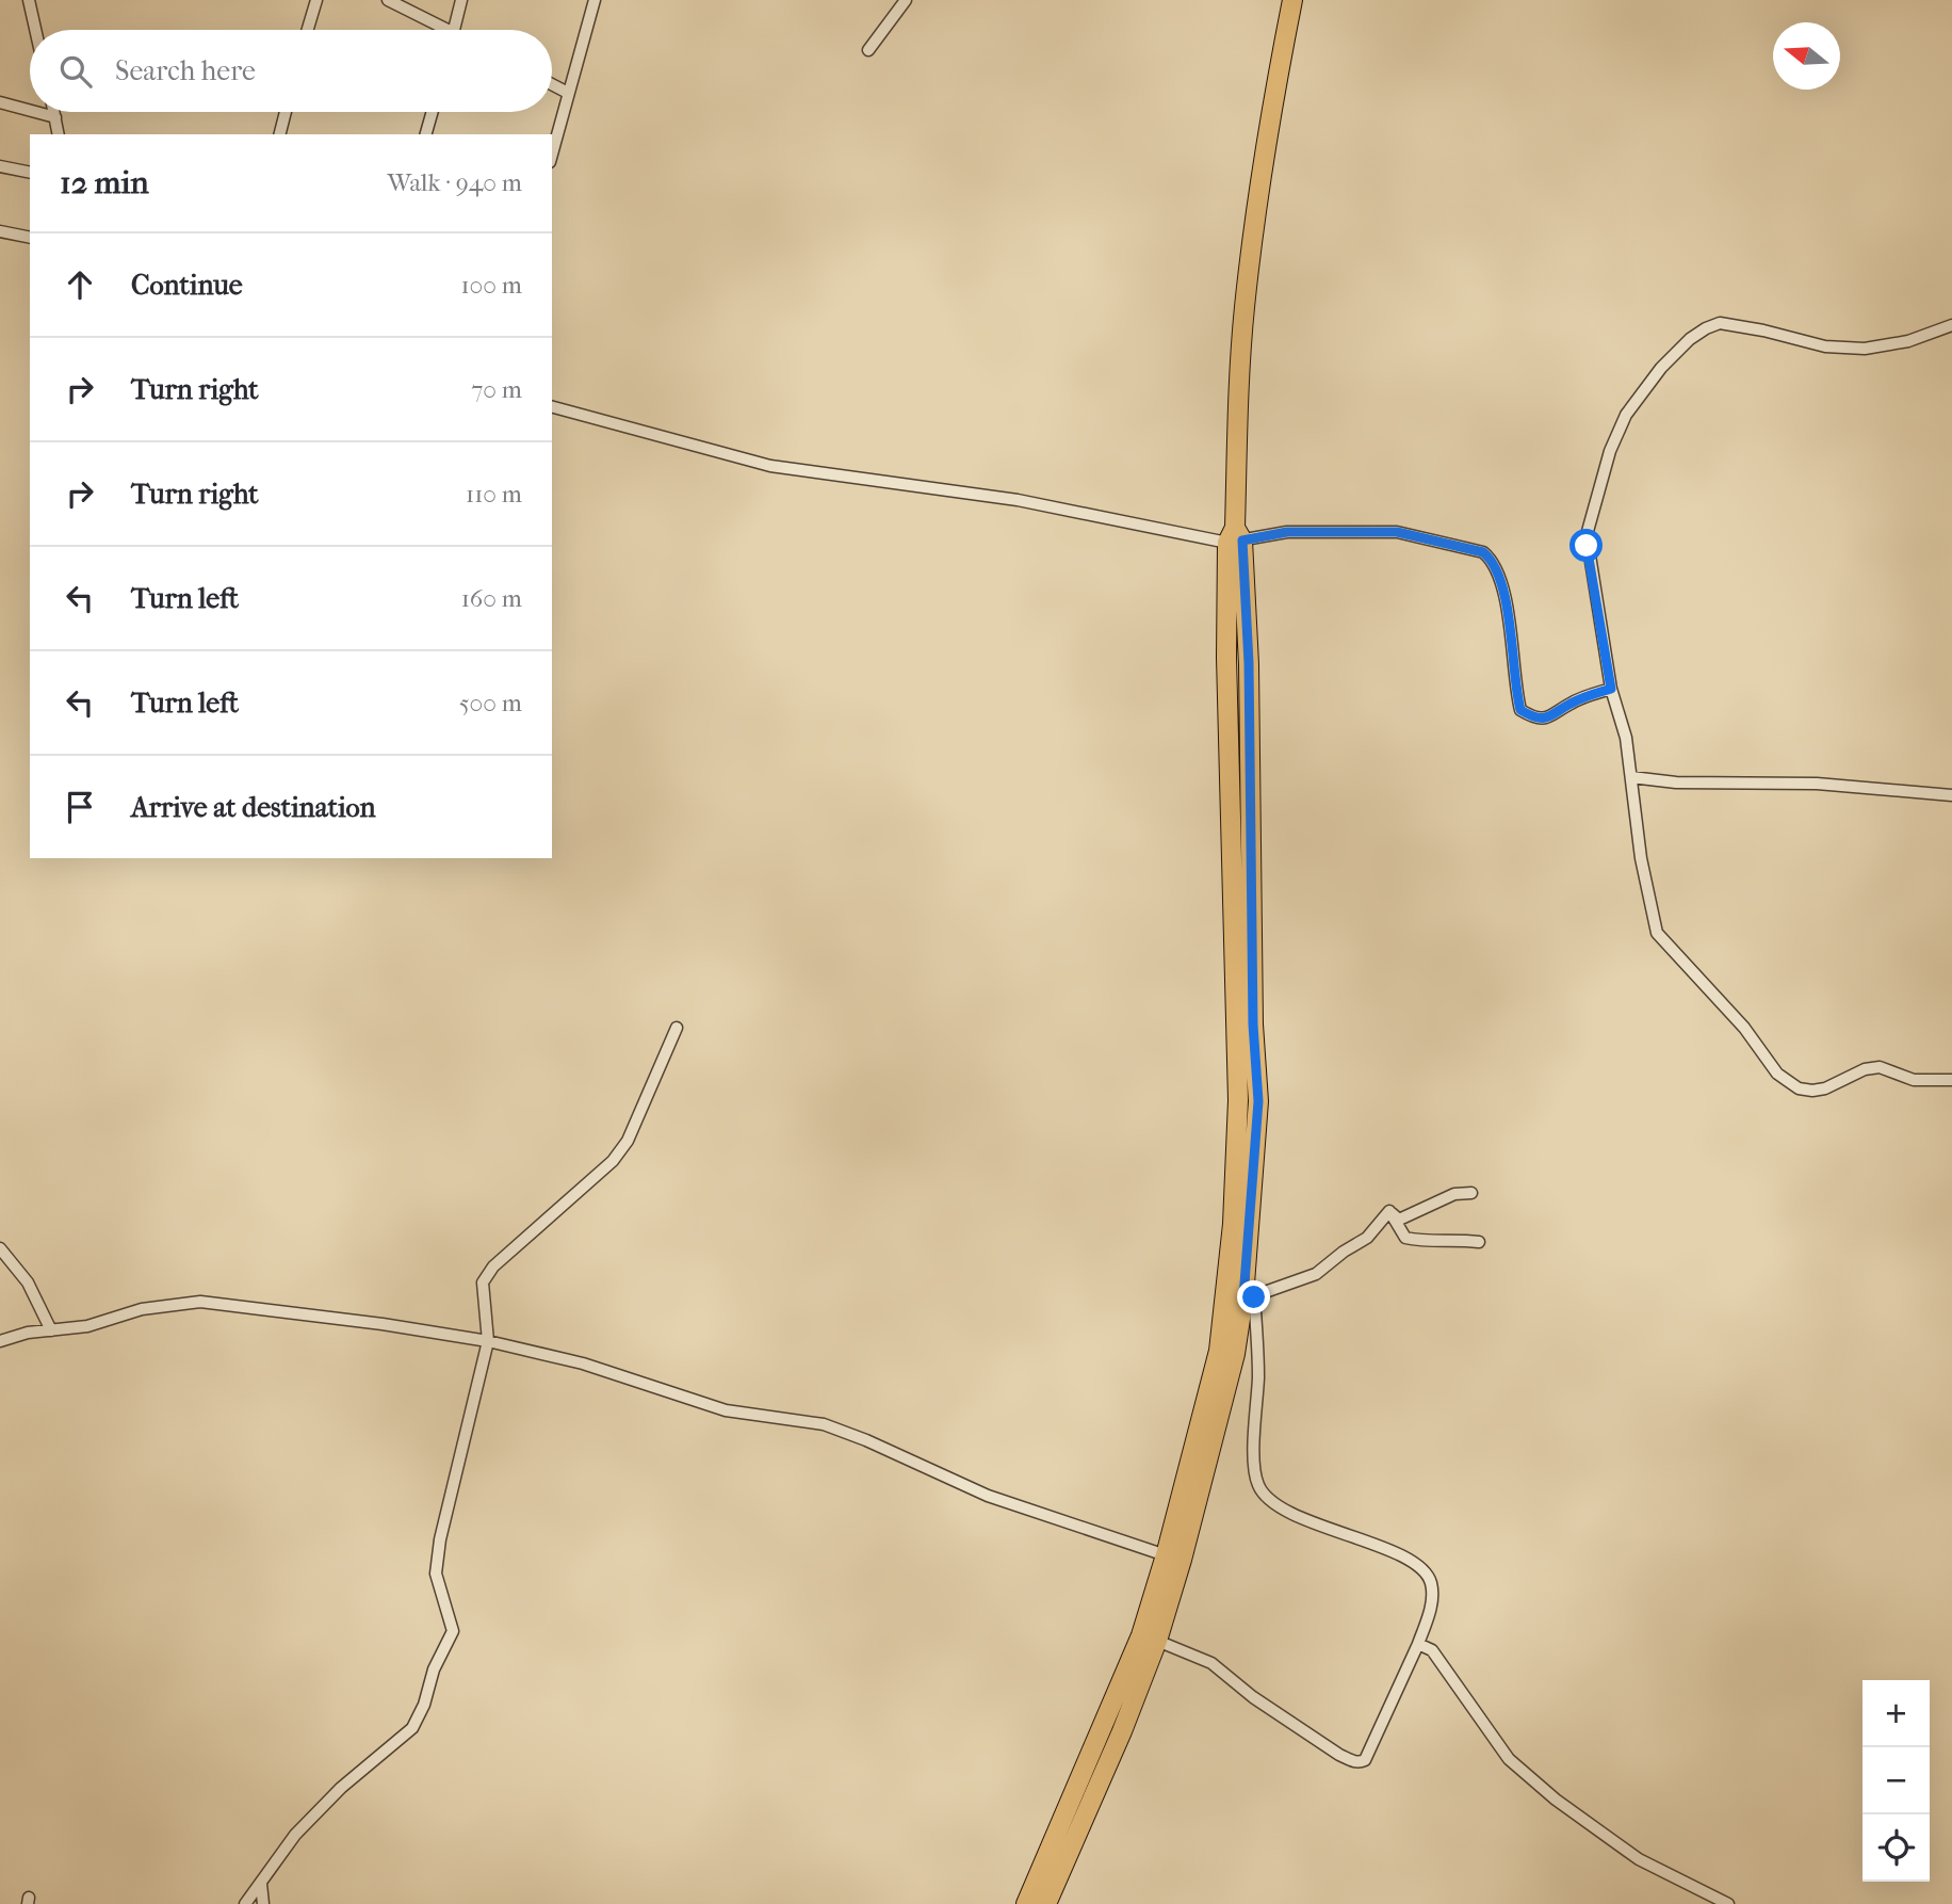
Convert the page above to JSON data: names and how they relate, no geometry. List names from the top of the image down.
{
  "north": "left",
  "page": {
    "search": "Search here",
    "heading": ["12 min", "Walk · 940 m"],
    "list": [
      ["Continue", "100 m"],
      ["Turn right", "70 m"],
      ["Turn right", "110 m"],
      ["Turn left", "160 m"],
      ["Turn left", "500 m"],
      "Arrive at destination"
    ],
    "map_buttons": ["+", "−"]
  }
}
